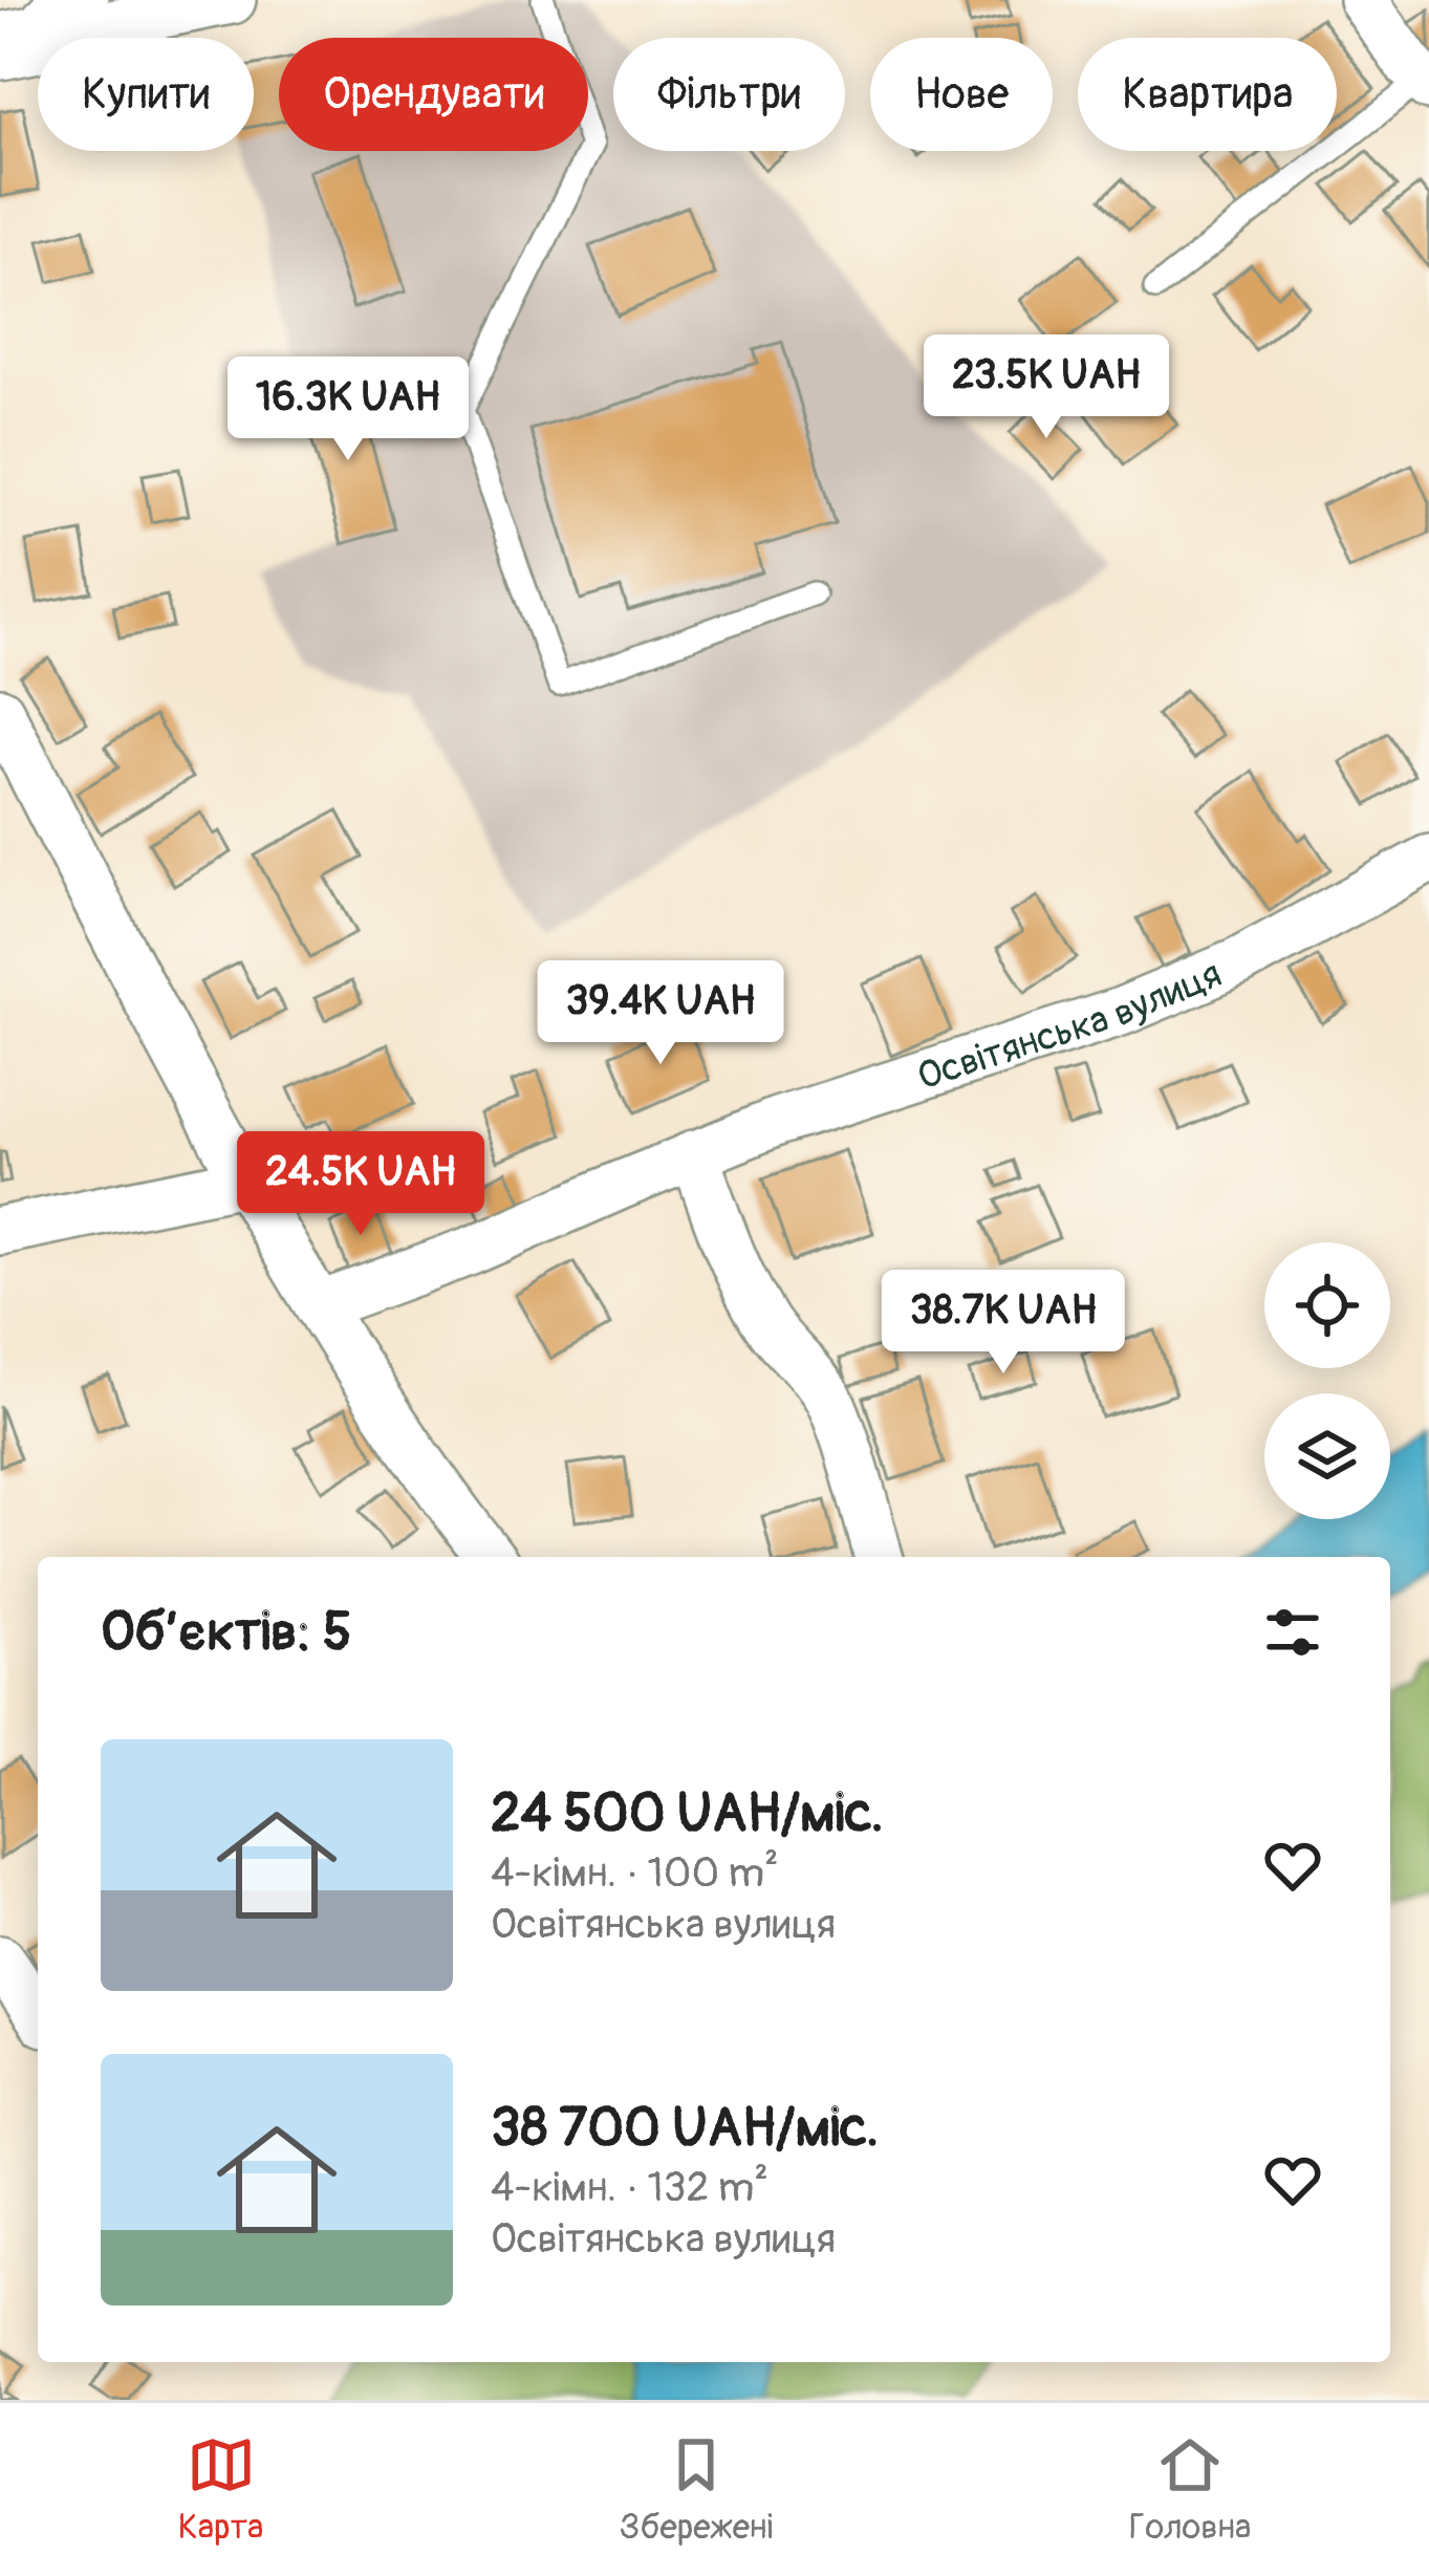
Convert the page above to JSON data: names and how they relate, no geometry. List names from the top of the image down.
{
  "streets": {
    "street": ["Освітянська вулиця"]
  },
  "page": {
    "chip": [
      "Купити",
      "Орендувати",
      "Фільтри",
      "Нове",
      "Квартира"
    ],
    "price": [
      "23.5K UAH",
      "16.3K UAH",
      "39.4K UAH",
      "24.5K UAH",
      "38.7K UAH"
    ],
    "heading": "Об’єктів: 5",
    "list": [
      {
        "name": "24 500 UAH/міс.",
        "note": "4-кімн. · 100 m² · Освітянська вулиця"
      },
      {
        "name": "38 700 UAH/міс.",
        "note": "4-кімн. · 132 m² · Освітянська вулиця"
      }
    ],
    "tabs": ["Карта", "Збережені", "Головна"]
  }
}
